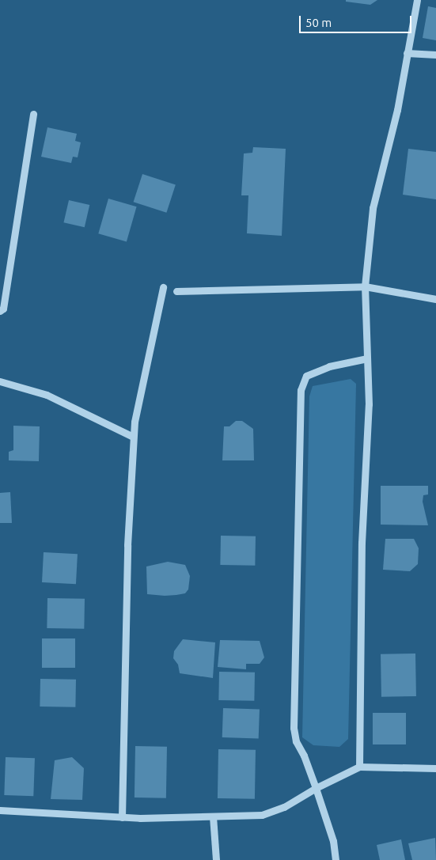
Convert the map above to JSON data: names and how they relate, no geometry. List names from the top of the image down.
{
  "scale_bar": "50 m"
}
